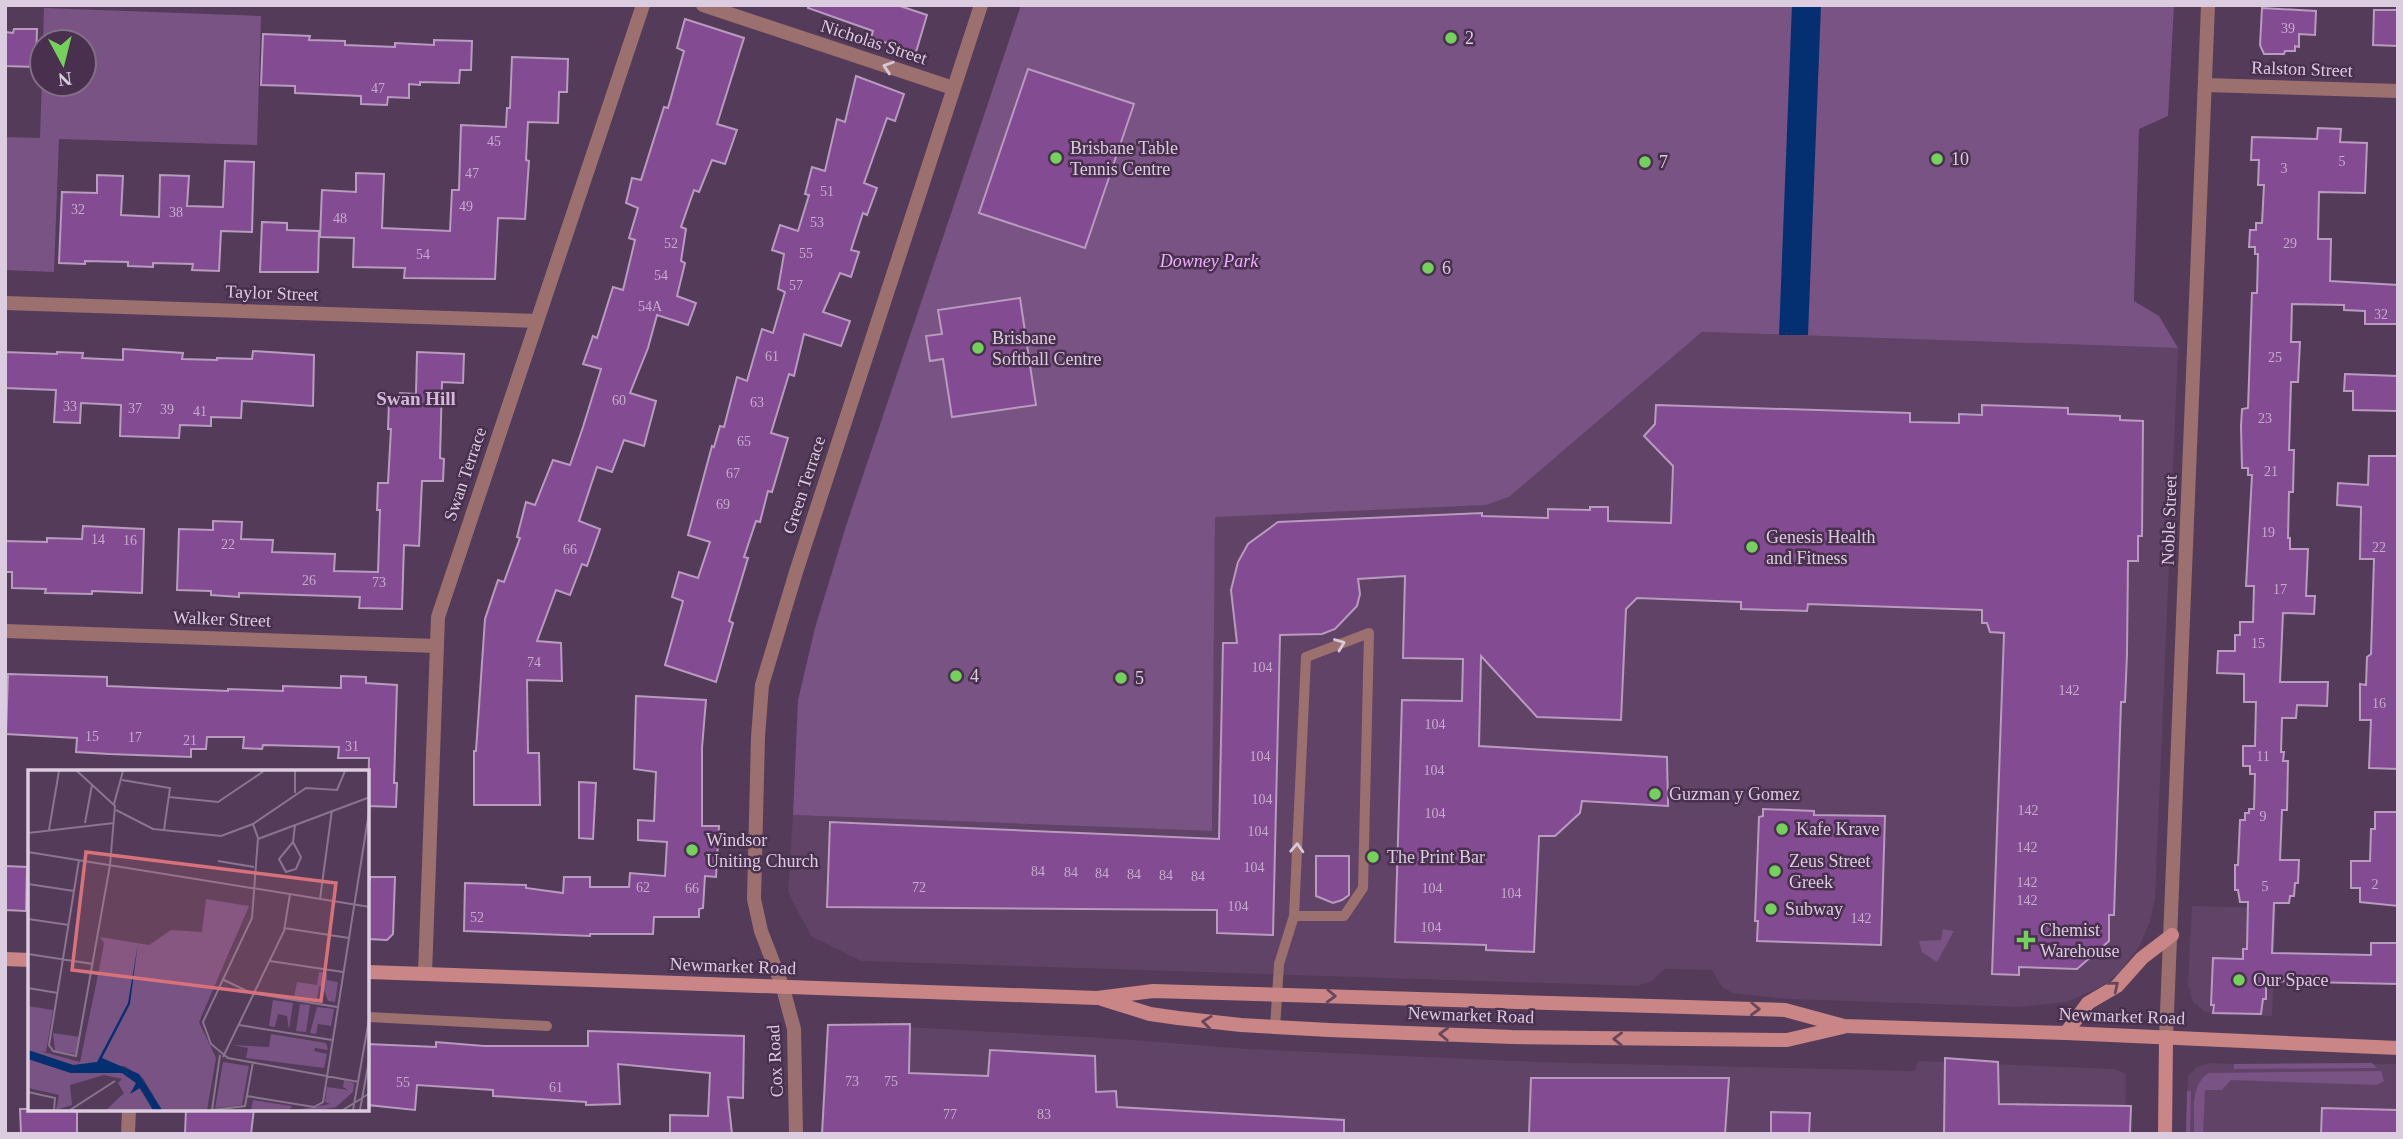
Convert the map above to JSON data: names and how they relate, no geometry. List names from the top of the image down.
{
  "streets": {
    "main road": ["Newmarket Road"],
    "street": [
      "Nicholas Street",
      "Ralston Street",
      "Taylor Street",
      "Swan Terrace",
      "Green Terrace",
      "Noble Street",
      "Walker Street",
      "Cox Road"
    ]
  },
  "crossings": [
    ["Nicholas Street", "Green Terrace"],
    ["Ralston Street", "Noble Street"],
    ["Taylor Street", "Swan Terrace"],
    ["Swan Terrace", "Walker Street"],
    ["Swan Terrace", "Newmarket Road"],
    ["Green Terrace", "Newmarket Road"],
    ["Green Terrace", "Cox Road"],
    ["Noble Street", "Newmarket Road"],
    ["Newmarket Road", "Cox Road"]
  ],
  "one_way": ["Nicholas Street"],
  "districts": ["Swan Hill"],
  "parks": ["Downey Park"],
  "places": {
    "other": [
      "2",
      "Brisbane Table Tennis Centre",
      "10",
      "7",
      "6",
      "Brisbane Softball Centre",
      "Genesis Health and Fitness",
      "4",
      "5",
      "Guzman y Gomez",
      "Kafe Krave",
      "Windsor Uniting Church",
      "The Print Bar",
      "Zeus Street Greek",
      "Subway",
      "Our Space"
    ],
    "health": ["Chemist Warehouse"]
  },
  "house_numbers": [
    "39",
    "47",
    "45",
    "5",
    "3",
    "47",
    "51",
    "49",
    "32",
    "38",
    "48",
    "53",
    "52",
    "29",
    "55",
    "54",
    "54",
    "57",
    "54A",
    "32",
    "61",
    "25",
    "60",
    "63",
    "33",
    "37",
    "39",
    "41",
    "23",
    "65",
    "21",
    "67",
    "69",
    "19",
    "14",
    "16",
    "22",
    "22",
    "66",
    "26",
    "73",
    "17",
    "15",
    "74",
    "104",
    "142",
    "16",
    "104",
    "15",
    "17",
    "21",
    "31",
    "104",
    "11",
    "104",
    "104",
    "142",
    "104",
    "9",
    "104",
    "142",
    "104",
    "84",
    "84",
    "84",
    "84",
    "84",
    "84",
    "142",
    "2",
    "5",
    "62",
    "72",
    "66",
    "104",
    "104",
    "142",
    "104",
    "52",
    "142",
    "104",
    "73",
    "75",
    "55",
    "61",
    "77",
    "83"
  ],
  "north": "bottom"
}
